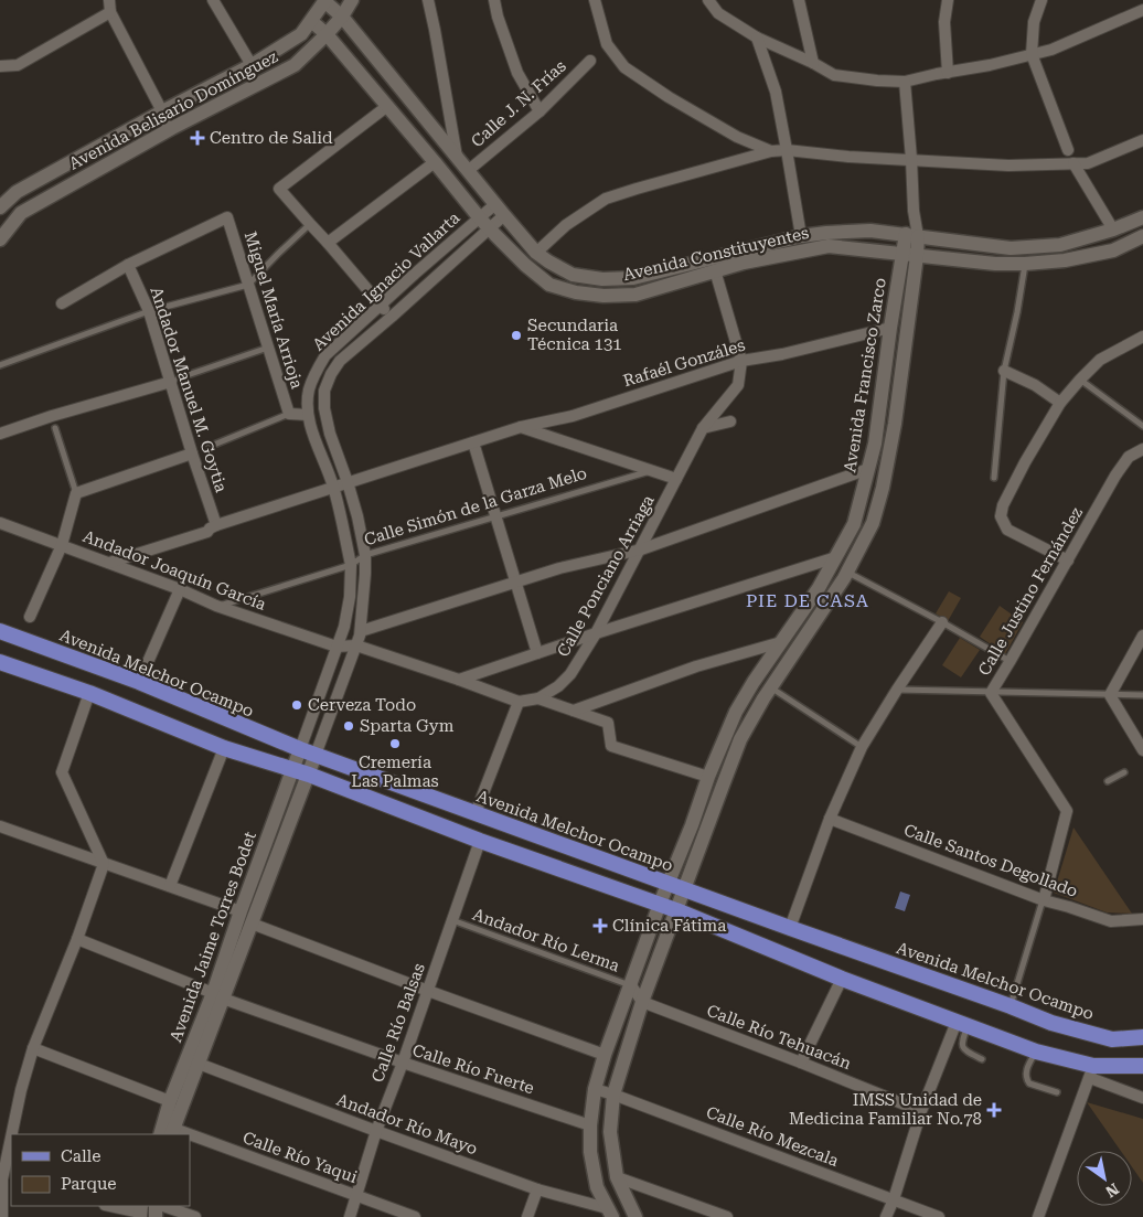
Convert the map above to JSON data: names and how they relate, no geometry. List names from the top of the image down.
{
  "streets": {
    "main road": ["Avenida Melchor Ocampo"],
    "street": [
      "Calle J. N. Frías",
      "Avenida Belisario Domínguez",
      "Avenida Constituyentes",
      "Avenida Ignacio Vallarta",
      "Miguel María Arrioja",
      "Rafaél Gonzáles",
      "Avenida Francisco Zarco",
      "Andador Manuel M. Goytia",
      "Andador Joaquín García",
      "Calle Ponciano Arriaga",
      "Calle Justino Fernández",
      "Calle Santos Degollado",
      "Avenida Jaime Torres Bodet",
      "Calle Río Balsas",
      "Calle Río Tehuacán",
      "Calle Río Fuerte",
      "Andador Río Mayo",
      "Calle Río Mezcala",
      "Calle Río Yaqui"
    ],
    "lane": ["Calle Simón de la Garza Melo", "Andador Río Lerma"]
  },
  "crossings": [
    ["Calle J. N. Frías", "Avenida Constituyentes"],
    ["Avenida Belisario Domínguez", "Avenida Constituyentes"],
    ["Avenida Constituyentes", "Avenida Ignacio Vallarta"],
    ["Avenida Constituyentes", "Avenida Francisco Zarco"],
    ["Avenida Ignacio Vallarta", "Miguel María Arrioja"],
    ["Avenida Ignacio Vallarta", "Rafaél Gonzáles"],
    ["Avenida Ignacio Vallarta", "Calle Simón de la Garza Melo"],
    ["Avenida Ignacio Vallarta", "Andador Joaquín García"],
    ["Avenida Ignacio Vallarta", "Calle Ponciano Arriaga"],
    ["Avenida Ignacio Vallarta", "Avenida Melchor Ocampo"],
    ["Avenida Ignacio Vallarta", "Avenida Jaime Torres Bodet"],
    ["Miguel María Arrioja", "Andador Manuel M. Goytia"],
    ["Rafaél Gonzáles", "Avenida Francisco Zarco"],
    ["Rafaél Gonzáles", "Andador Manuel M. Goytia"],
    ["Rafaél Gonzáles", "Andador Joaquín García"],
    ["Rafaél Gonzáles", "Calle Ponciano Arriaga"],
    ["Avenida Francisco Zarco", "Avenida Melchor Ocampo"],
    ["Avenida Francisco Zarco", "Andador Río Lerma"],
    ["Avenida Francisco Zarco", "Calle Río Tehuacán"],
    ["Avenida Francisco Zarco", "Calle Río Fuerte"],
    ["Avenida Francisco Zarco", "Andador Río Mayo"],
    ["Avenida Francisco Zarco", "Calle Río Mezcala"],
    ["Calle Simón de la Garza Melo", "Andador Joaquín García"],
    ["Andador Joaquín García", "Calle Ponciano Arriaga"],
    ["Calle Justino Fernández", "Calle Santos Degollado"],
    ["Avenida Melchor Ocampo", "Avenida Jaime Torres Bodet"],
    ["Avenida Jaime Torres Bodet", "Calle Río Fuerte"],
    ["Avenida Jaime Torres Bodet", "Andador Río Mayo"],
    ["Andador Río Lerma", "Calle Río Balsas"],
    ["Calle Río Balsas", "Calle Río Fuerte"],
    ["Calle Río Balsas", "Andador Río Mayo"],
    ["Calle Río Balsas", "Calle Río Yaqui"]
  ],
  "districts": ["PIE DE CASA"],
  "places": {
    "health": ["Centro de Salid", "Clínica Fátima", "IMSS Unidad de Medicina Familiar No.78"],
    "other": [
      "Secundaria Técnica 131",
      "Cerveza Todo",
      "Sparta Gym",
      "Cremería Las Palmas"
    ]
  },
  "legend": ["Calle", "Parque"],
  "north": "bottom right"
}
